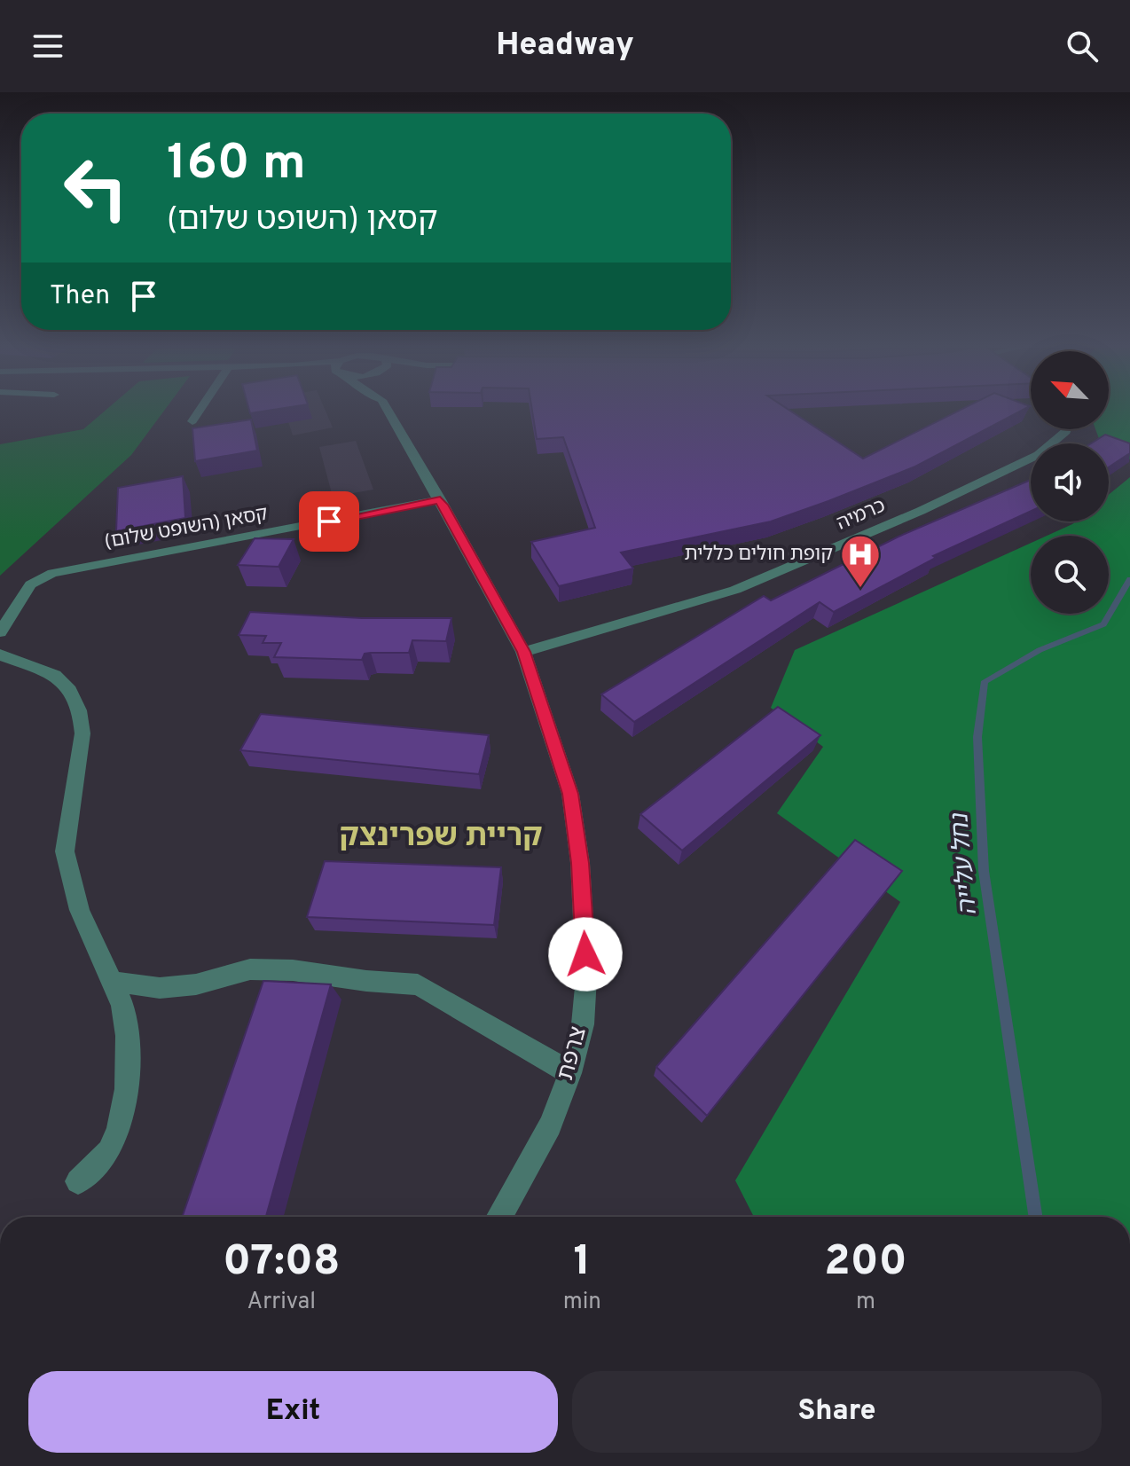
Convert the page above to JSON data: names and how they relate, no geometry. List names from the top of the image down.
{
  "streets": {
    "street": ["כרמיה", "קסאן (השופט שלום)", "צרפת"]
  },
  "crossings": [
    ["כרמיה", "צרפת"],
    ["קסאן (השופט שלום)", "צרפת"]
  ],
  "districts": ["קריית שפרינצק"],
  "water": ["נחל עלייה"],
  "places": {
    "hospital": ["קופת חולים כללית"]
  },
  "north": "top left",
  "page": {
    "header": "Headway",
    "turn": ["160 m", "קסאן (השופט שלום)"],
    "then": "Then",
    "eta": [
      "07:08",
      "Arrival",
      "1",
      "min",
      "200",
      "m"
    ],
    "buttons": ["Exit", "Share"]
  }
}
